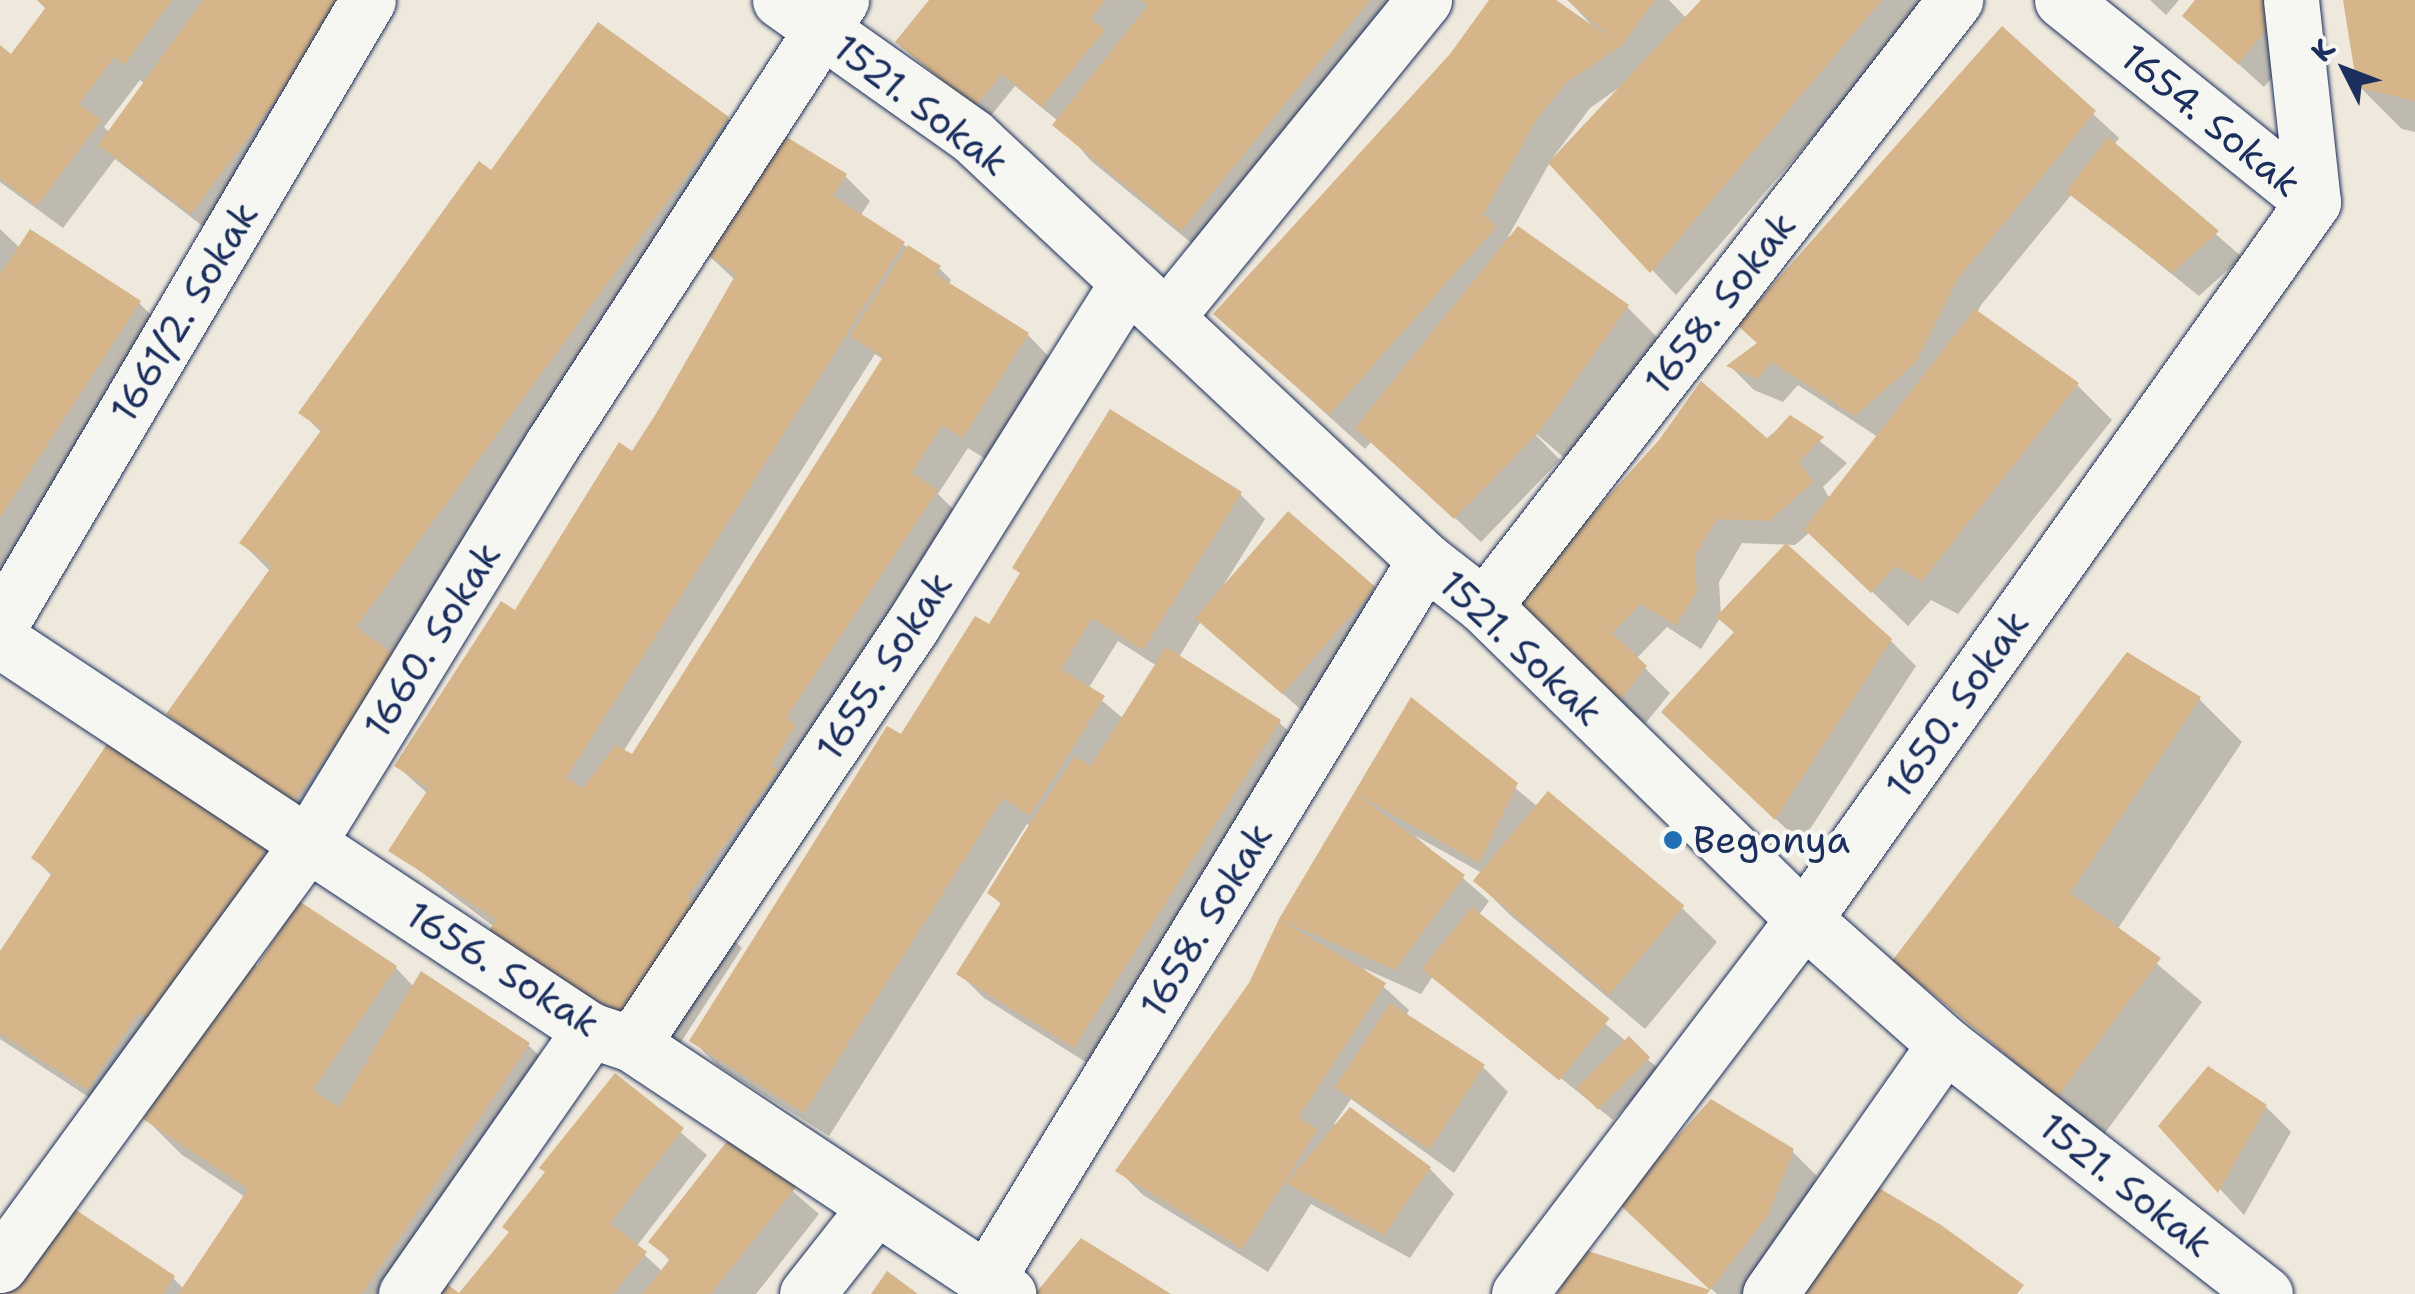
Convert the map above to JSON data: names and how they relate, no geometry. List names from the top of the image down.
{
  "streets": {
    "street": [
      "1521. Sokak",
      "1654. Sokak",
      "1658. Sokak",
      "1661/2. Sokak",
      "1660. Sokak",
      "1655. Sokak",
      "1650. Sokak",
      "1656. Sokak"
    ]
  },
  "crossings": [
    ["1521. Sokak", "1658. Sokak"],
    ["1521. Sokak", "1660. Sokak"],
    ["1521. Sokak", "1655. Sokak"],
    ["1521. Sokak", "1650. Sokak"],
    ["1654. Sokak", "1650. Sokak"],
    ["1658. Sokak", "1656. Sokak"],
    ["1660. Sokak", "1656. Sokak"],
    ["1655. Sokak", "1656. Sokak"]
  ],
  "places": ["Begonya"],
  "north": "top left"
}
